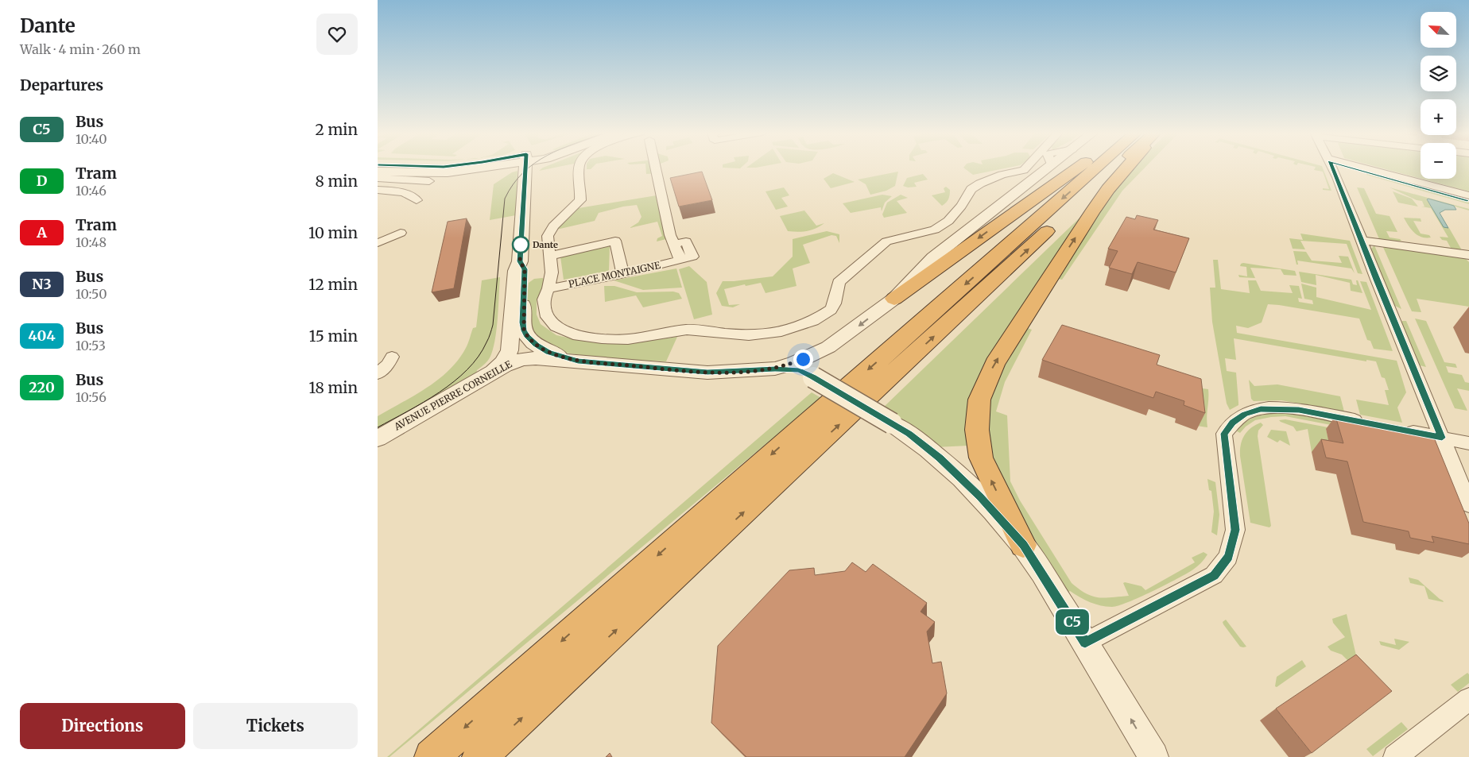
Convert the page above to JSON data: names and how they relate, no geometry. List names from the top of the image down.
{
  "streets": {
    "street": ["PLACE MONTAIGNE", "AVENUE PIERRE CORNEILLE"]
  },
  "places": ["Dante"],
  "lines": ["bus line C5"],
  "north": "top left",
  "page": {
    "heading": [
      ["Dante", "Walk · 4 min · 260 m"],
      "Departures"
    ],
    "on_map": "C5",
    "map_buttons": ["+", "−"],
    "list": [
      {
        "mark": "C5",
        "name": "Bus",
        "note": "10:40",
        "value": "2 min"
      },
      {
        "mark": "D",
        "name": "Tram",
        "note": "10:46",
        "value": "8 min"
      },
      {
        "mark": "A",
        "name": "Tram",
        "note": "10:48",
        "value": "10 min"
      },
      {
        "mark": "N3",
        "name": "Bus",
        "note": "10:50",
        "value": "12 min"
      },
      {
        "mark": "404",
        "name": "Bus",
        "note": "10:53",
        "value": "15 min"
      },
      {
        "mark": "220",
        "name": "Bus",
        "note": "10:56",
        "value": "18 min"
      }
    ],
    "buttons": ["Directions", "Tickets"]
  }
}
